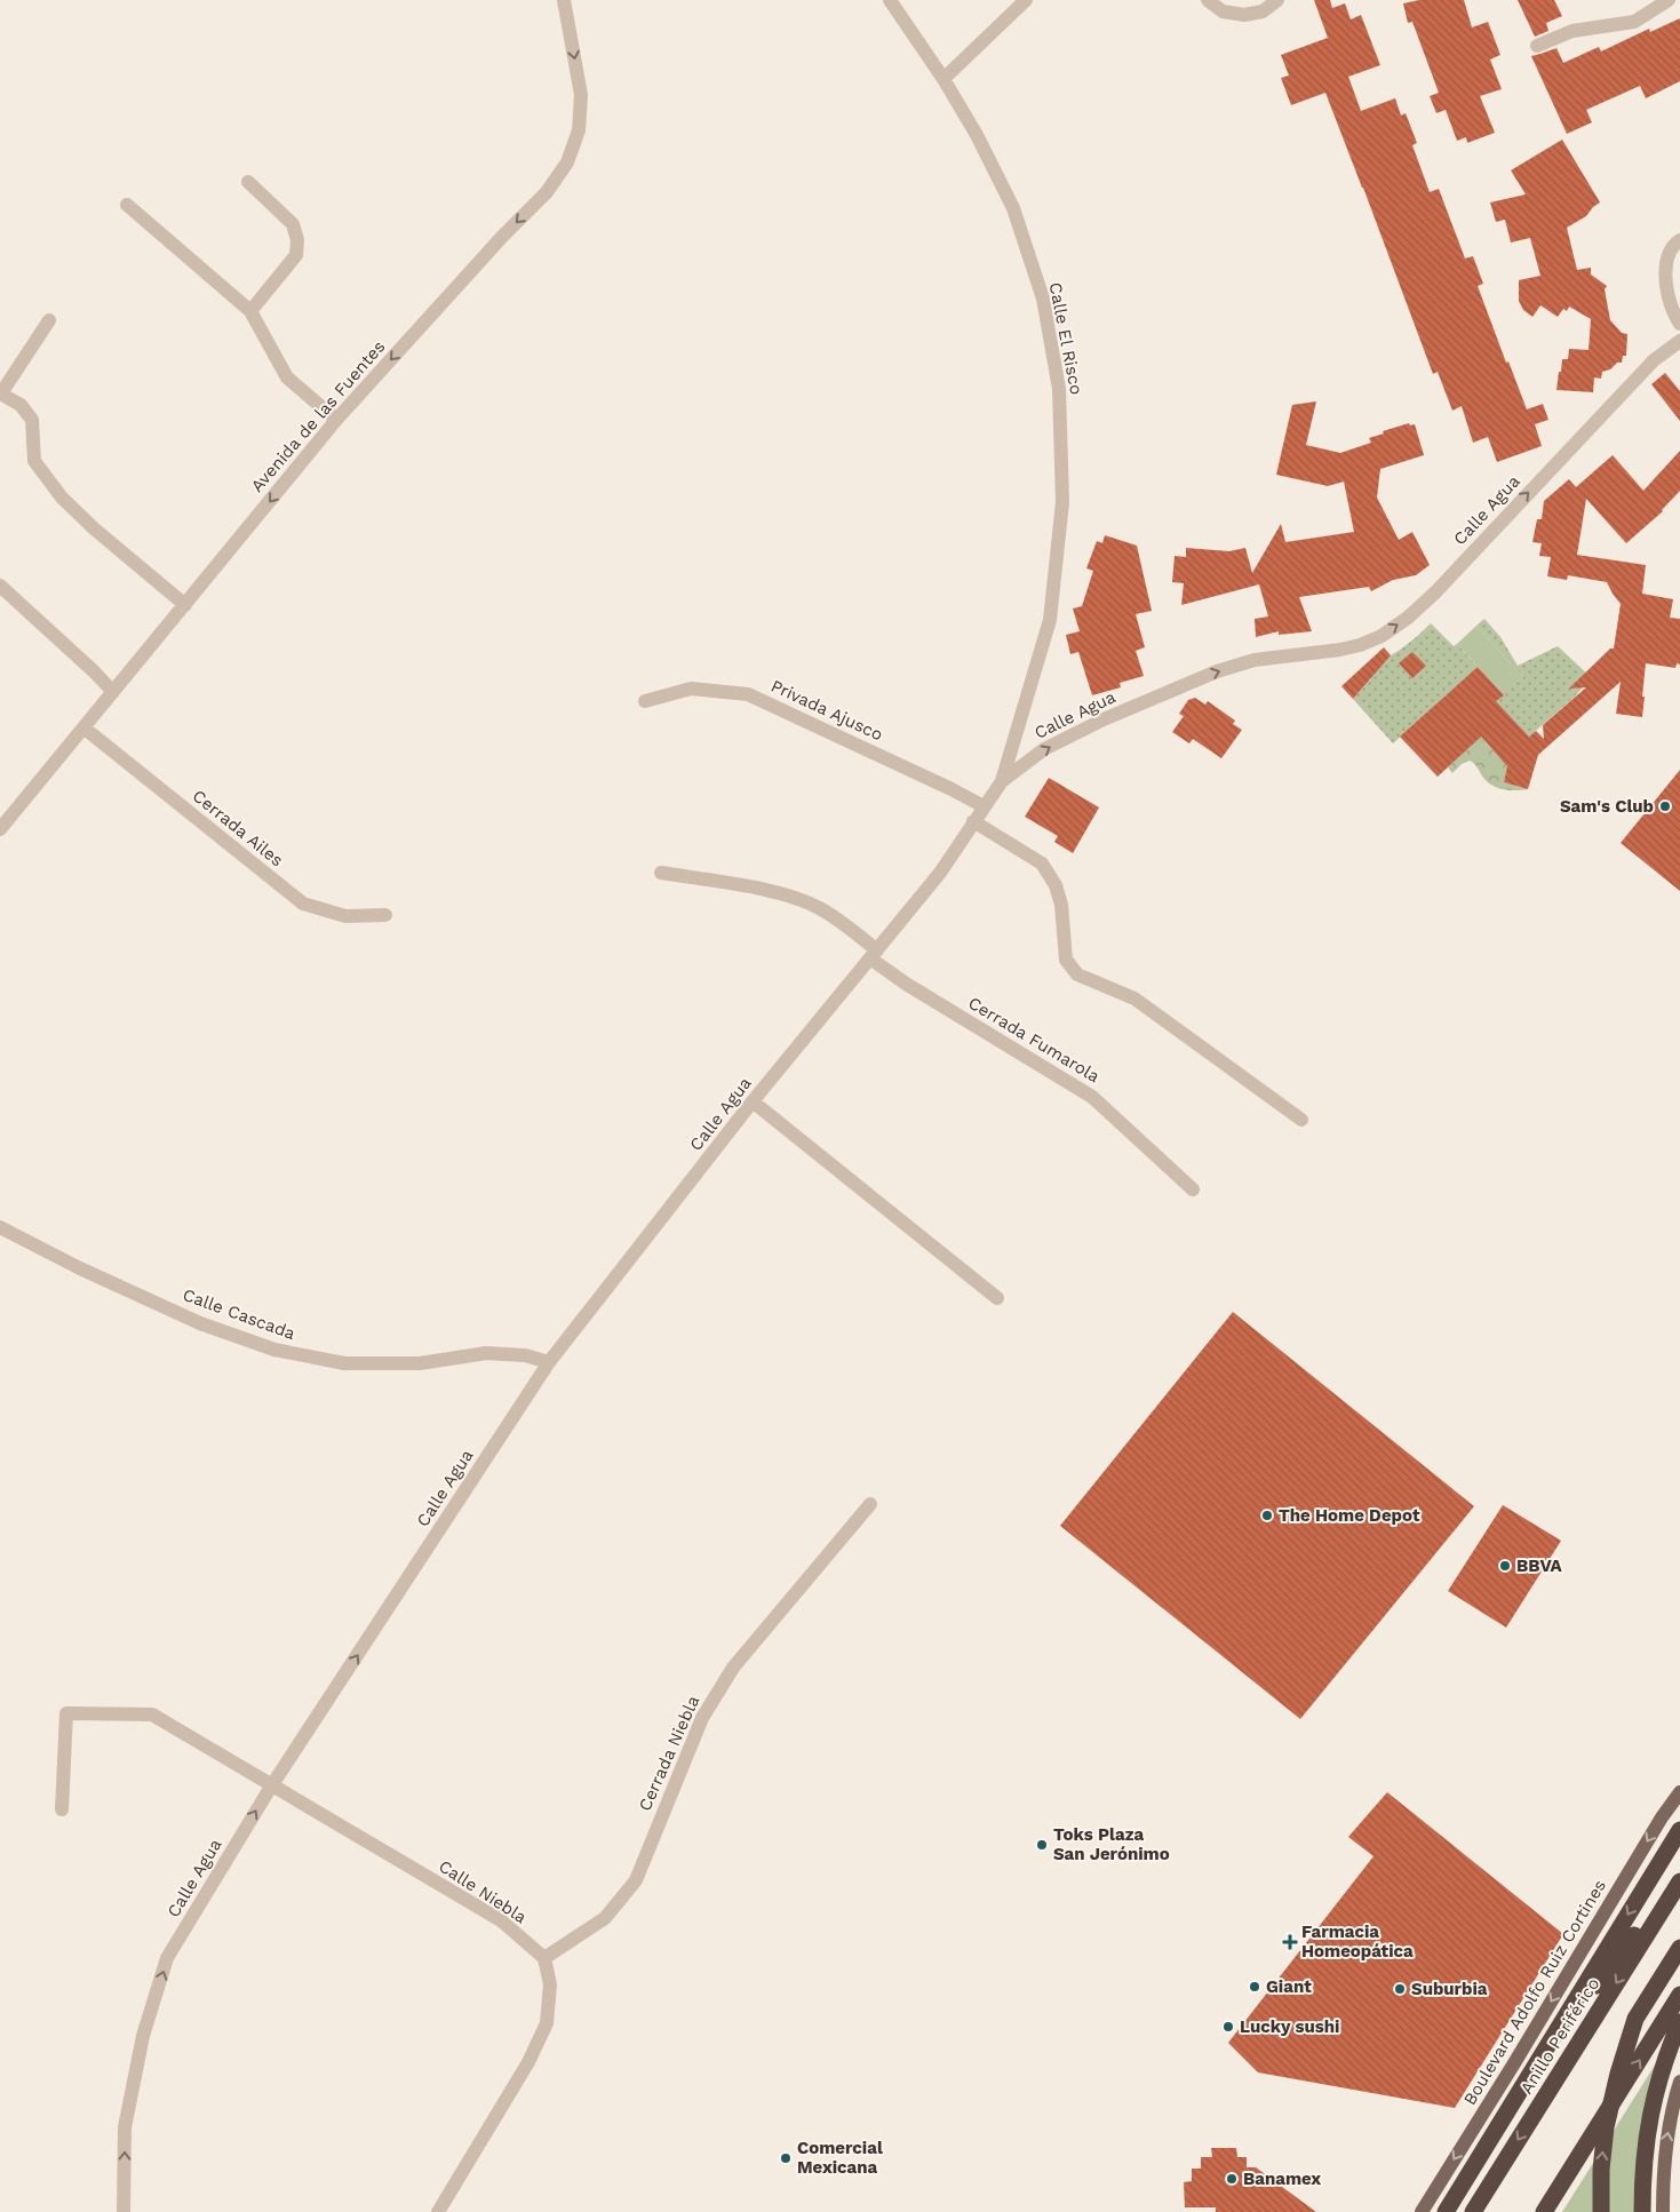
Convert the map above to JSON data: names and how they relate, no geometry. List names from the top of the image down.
{
  "streets": {
    "highway": ["Anillo Periférico"],
    "main road": ["Boulevard Adolfo Ruiz Cortines"],
    "street": [
      "Calle El Risco",
      "Avenida de las Fuentes",
      "Calle Agua",
      "Privada Ajusco",
      "Cerrada Ailes",
      "Cerrada Fumarola",
      "Calle Cascada",
      "Cerrada Niebla",
      "Calle Niebla"
    ]
  },
  "crossings": [
    ["Calle El Risco", "Calle Agua"],
    ["Avenida de las Fuentes", "Cerrada Ailes"],
    ["Calle Agua", "Privada Ajusco"],
    ["Calle Agua", "Cerrada Fumarola"],
    ["Calle Agua", "Calle Cascada"],
    ["Calle Agua", "Calle Niebla"],
    ["Cerrada Niebla", "Calle Niebla"]
  ],
  "one_way": ["Avenida de las Fuentes", "Calle Agua", "Boulevard Adolfo Ruiz Cortines"],
  "places": {
    "other": [
      "Sam's Club",
      "The Home Depot",
      "BBVA",
      "Toks Plaza San Jerónimo",
      "Giant",
      "Suburbia",
      "Lucky sushi",
      "Comercial Mexicana",
      "Banamex"
    ],
    "health": ["Farmacia Homeopática"]
  }
}
